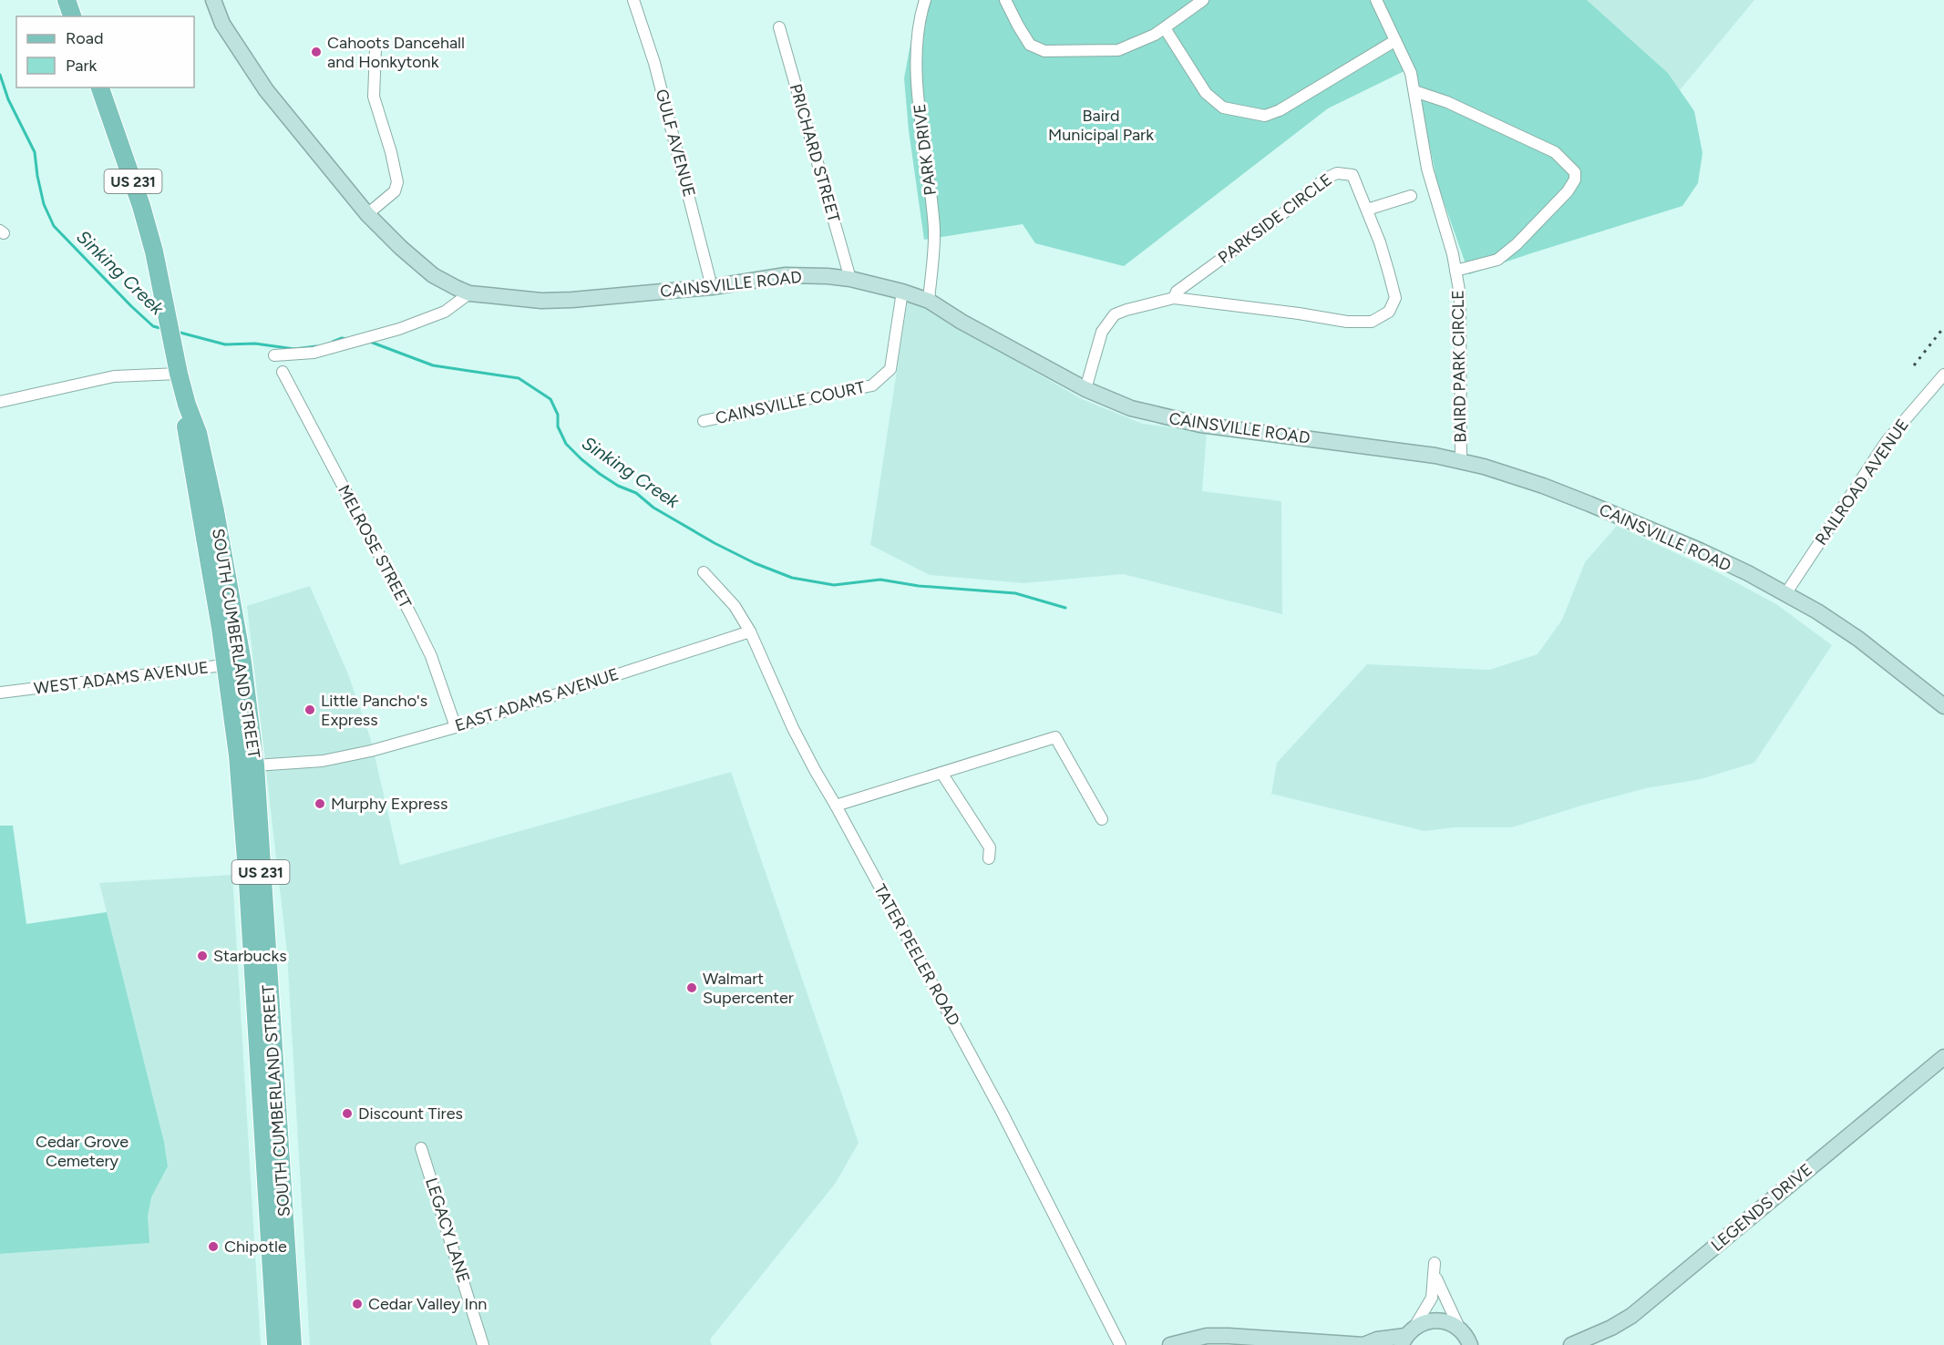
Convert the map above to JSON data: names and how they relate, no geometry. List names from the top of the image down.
{
  "streets": {
    "main road": [
      "US 231",
      "CAINSVILLE ROAD",
      "SOUTH CUMBERLAND STREET",
      "LEGENDS DRIVE"
    ],
    "street": [
      "GULF AVENUE",
      "PARK DRIVE",
      "PRICHARD STREET",
      "PARKSIDE CIRCLE",
      "BAIRD PARK CIRCLE",
      "CAINSVILLE COURT",
      "RAILROAD AVENUE",
      "MELROSE STREET",
      "WEST ADAMS AVENUE",
      "EAST ADAMS AVENUE",
      "TATER PEELER ROAD",
      "LEGACY LANE"
    ]
  },
  "crossings": [
    ["GULF AVENUE", "CAINSVILLE ROAD"],
    ["PARK DRIVE", "CAINSVILLE ROAD"],
    ["PRICHARD STREET", "CAINSVILLE ROAD"],
    ["PARKSIDE CIRCLE", "CAINSVILLE ROAD"],
    ["CAINSVILLE ROAD", "BAIRD PARK CIRCLE"],
    ["CAINSVILLE ROAD", "CAINSVILLE COURT"],
    ["CAINSVILLE ROAD", "RAILROAD AVENUE"],
    ["MELROSE STREET", "EAST ADAMS AVENUE"],
    ["SOUTH CUMBERLAND STREET", "WEST ADAMS AVENUE"],
    ["SOUTH CUMBERLAND STREET", "EAST ADAMS AVENUE"],
    ["EAST ADAMS AVENUE", "TATER PEELER ROAD"]
  ],
  "water": ["Sinking Creek"],
  "parks": ["Baird Municipal Park", "Cedar Grove Cemetery"],
  "places": [
    "Cahoots Dancehall and Honkytonk",
    "Little Pancho's Express",
    "Murphy Express",
    "Starbucks",
    "Walmart Supercenter",
    "Discount Tires",
    "Chipotle",
    "Cedar Valley Inn"
  ],
  "legend": ["Road", "Park"]
}
